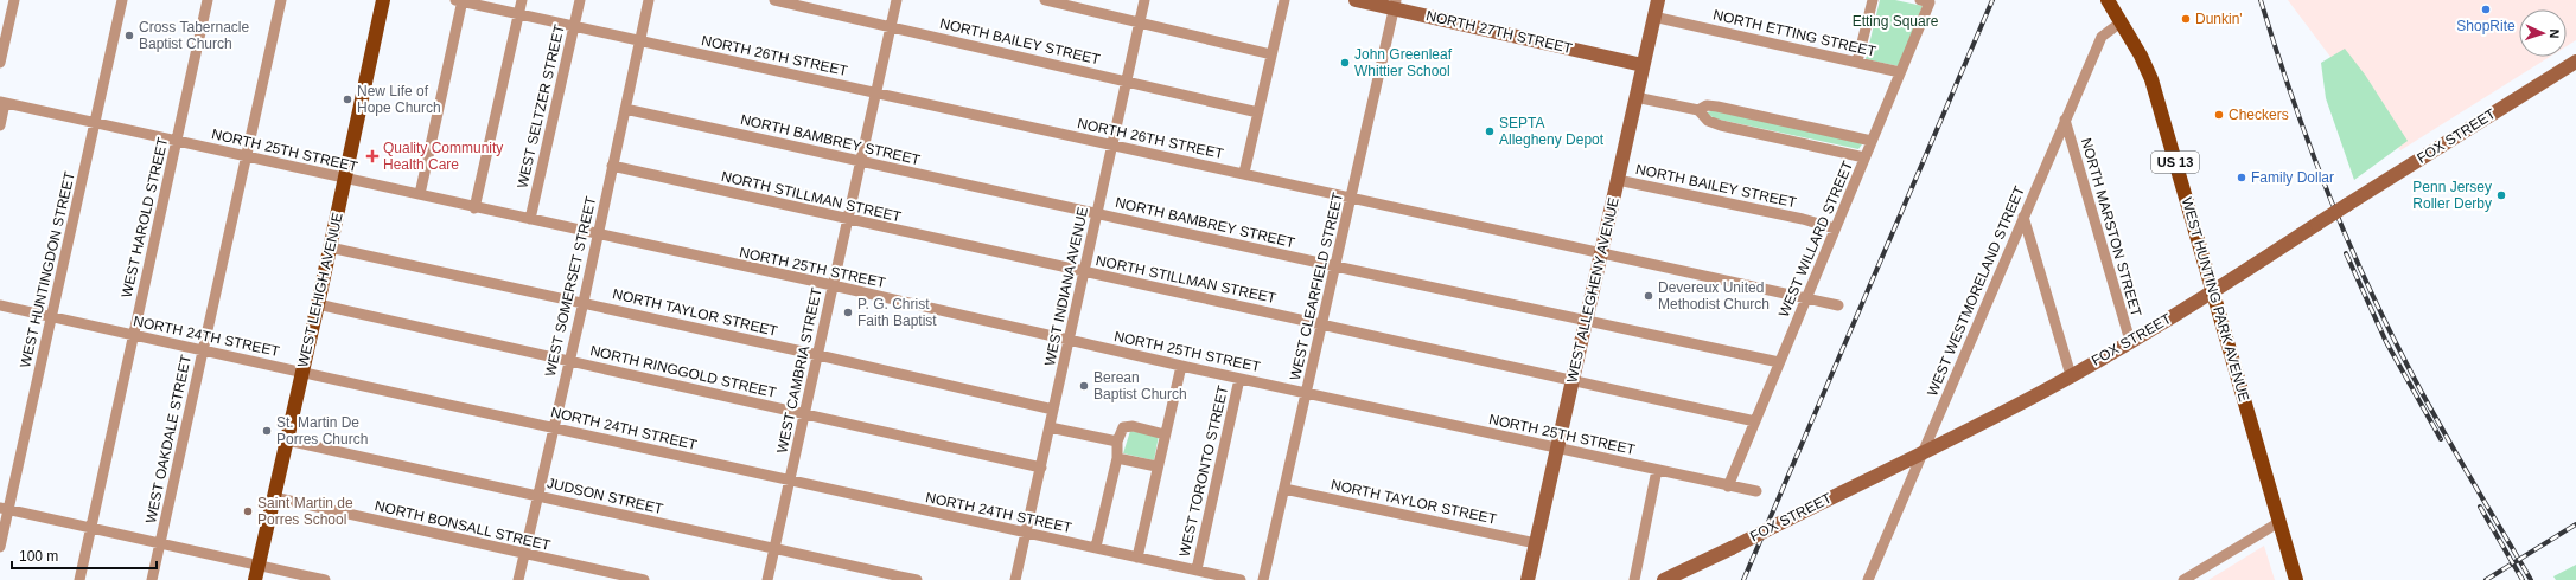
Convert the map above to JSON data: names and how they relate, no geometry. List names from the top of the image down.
{
  "streets": {
    "main road": ["US 13", "WEST LEHIGH AVENUE", "WEST HUNTING PARK AVENUE"],
    "street": [
      "NORTH 27TH STREET",
      "NORTH ETTING STREET",
      "NORTH BAILEY STREET",
      "NORTH 26TH STREET",
      "WEST SELTZER STREET",
      "FOX STREET",
      "NORTH BAMBREY STREET",
      "NORTH 25TH STREET",
      "NORTH STILLMAN STREET",
      "WEST HAROLD STREET",
      "NORTH MARSTON STREET",
      "WEST WILLARD STREET",
      "WEST HUNTINGDON STREET",
      "WEST SOMERSET STREET",
      "WEST INDIANA AVENUE",
      "WEST CLEARFIELD STREET",
      "WEST ALLEGHENY AVENUE",
      "WEST WESTMORELAND STREET",
      "NORTH TAYLOR STREET",
      "NORTH 24TH STREET",
      "WEST CAMBRIA STREET",
      "NORTH RINGGOLD STREET",
      "WEST OAKDALE STREET",
      "WEST TORONTO STREET",
      "JUDSON STREET",
      "NORTH BONSALL STREET"
    ]
  },
  "crossings": [
    ["NORTH 27TH STREET", "WEST CLEARFIELD STREET"],
    ["NORTH 27TH STREET", "WEST ALLEGHENY AVENUE"],
    ["NORTH ETTING STREET", "WEST WILLARD STREET"],
    ["NORTH ETTING STREET", "WEST ALLEGHENY AVENUE"],
    ["NORTH BAILEY STREET", "WEST WILLARD STREET"],
    ["NORTH BAILEY STREET", "WEST INDIANA AVENUE"],
    ["NORTH BAILEY STREET", "WEST ALLEGHENY AVENUE"],
    ["NORTH BAILEY STREET", "WEST CAMBRIA STREET"],
    ["NORTH 26TH STREET", "WEST SELTZER STREET"],
    ["NORTH 26TH STREET", "WEST WILLARD STREET"],
    ["NORTH 26TH STREET", "WEST SOMERSET STREET"],
    ["NORTH 26TH STREET", "WEST INDIANA AVENUE"],
    ["NORTH 26TH STREET", "WEST CLEARFIELD STREET"],
    ["NORTH 26TH STREET", "WEST ALLEGHENY AVENUE"],
    ["NORTH 26TH STREET", "WEST CAMBRIA STREET"],
    ["WEST SELTZER STREET", "NORTH 25TH STREET"],
    ["FOX STREET", "NORTH MARSTON STREET"],
    ["FOX STREET", "WEST WESTMORELAND STREET"],
    ["FOX STREET", "WEST HUNTING PARK AVENUE"],
    ["NORTH BAMBREY STREET", "WEST WILLARD STREET"],
    ["NORTH BAMBREY STREET", "WEST SOMERSET STREET"],
    ["NORTH BAMBREY STREET", "WEST INDIANA AVENUE"],
    ["NORTH BAMBREY STREET", "WEST CLEARFIELD STREET"],
    ["NORTH BAMBREY STREET", "WEST ALLEGHENY AVENUE"],
    ["NORTH BAMBREY STREET", "WEST CAMBRIA STREET"],
    ["NORTH 25TH STREET", "WEST HAROLD STREET"],
    ["NORTH 25TH STREET", "WEST WILLARD STREET"],
    ["NORTH 25TH STREET", "WEST HUNTINGDON STREET"],
    ["NORTH 25TH STREET", "WEST SOMERSET STREET"],
    ["NORTH 25TH STREET", "WEST INDIANA AVENUE"],
    ["NORTH 25TH STREET", "WEST CLEARFIELD STREET"],
    ["NORTH 25TH STREET", "WEST LEHIGH AVENUE"],
    ["NORTH 25TH STREET", "WEST ALLEGHENY AVENUE"],
    ["NORTH 25TH STREET", "WEST CAMBRIA STREET"],
    ["NORTH 25TH STREET", "WEST OAKDALE STREET"],
    ["NORTH 25TH STREET", "WEST TORONTO STREET"],
    ["NORTH STILLMAN STREET", "WEST WILLARD STREET"],
    ["NORTH STILLMAN STREET", "WEST SOMERSET STREET"],
    ["NORTH STILLMAN STREET", "WEST INDIANA AVENUE"],
    ["NORTH STILLMAN STREET", "WEST CLEARFIELD STREET"],
    ["NORTH STILLMAN STREET", "WEST ALLEGHENY AVENUE"],
    ["NORTH STILLMAN STREET", "WEST CAMBRIA STREET"],
    ["WEST HAROLD STREET", "NORTH 24TH STREET"],
    ["NORTH MARSTON STREET", "WEST WESTMORELAND STREET"],
    ["WEST HUNTINGDON STREET", "NORTH 24TH STREET"],
    ["WEST SOMERSET STREET", "NORTH TAYLOR STREET"],
    ["WEST SOMERSET STREET", "NORTH 24TH STREET"],
    ["WEST SOMERSET STREET", "NORTH RINGGOLD STREET"],
    ["WEST SOMERSET STREET", "JUDSON STREET"],
    ["WEST SOMERSET STREET", "NORTH BONSALL STREET"],
    ["WEST INDIANA AVENUE", "NORTH TAYLOR STREET"],
    ["WEST INDIANA AVENUE", "NORTH 24TH STREET"],
    ["WEST INDIANA AVENUE", "NORTH RINGGOLD STREET"],
    ["WEST CLEARFIELD STREET", "NORTH TAYLOR STREET"],
    ["WEST LEHIGH AVENUE", "NORTH TAYLOR STREET"],
    ["WEST LEHIGH AVENUE", "NORTH 24TH STREET"],
    ["WEST LEHIGH AVENUE", "NORTH RINGGOLD STREET"],
    ["WEST LEHIGH AVENUE", "JUDSON STREET"],
    ["WEST LEHIGH AVENUE", "NORTH BONSALL STREET"],
    ["WEST ALLEGHENY AVENUE", "NORTH TAYLOR STREET"],
    ["WEST WESTMORELAND STREET", "WEST HUNTING PARK AVENUE"],
    ["NORTH TAYLOR STREET", "WEST CAMBRIA STREET"],
    ["NORTH 24TH STREET", "WEST CAMBRIA STREET"],
    ["NORTH 24TH STREET", "WEST OAKDALE STREET"],
    ["NORTH 24TH STREET", "WEST TORONTO STREET"],
    ["WEST CAMBRIA STREET", "NORTH RINGGOLD STREET"],
    ["WEST CAMBRIA STREET", "JUDSON STREET"]
  ],
  "parks": ["Etting Square"],
  "places": {
    "other": [
      "ShopRite",
      "Dunkin'",
      "Cross Tabernacle Baptist Church",
      "John Greenleaf Whittier School",
      "New Life of Hope Church",
      "Checkers",
      "SEPTA Allegheny Depot",
      "Family Dollar",
      "Penn Jersey Roller Derby",
      "Devereux United Methodist Church",
      "P. G. Christ Faith Baptist",
      "Berean Baptist Church",
      "St. Martin De Porres Church",
      "Saint Martin de Porres School"
    ],
    "health": ["Quality Community Health Care"]
  },
  "scale_bar": "100 m",
  "north": "right"
}
